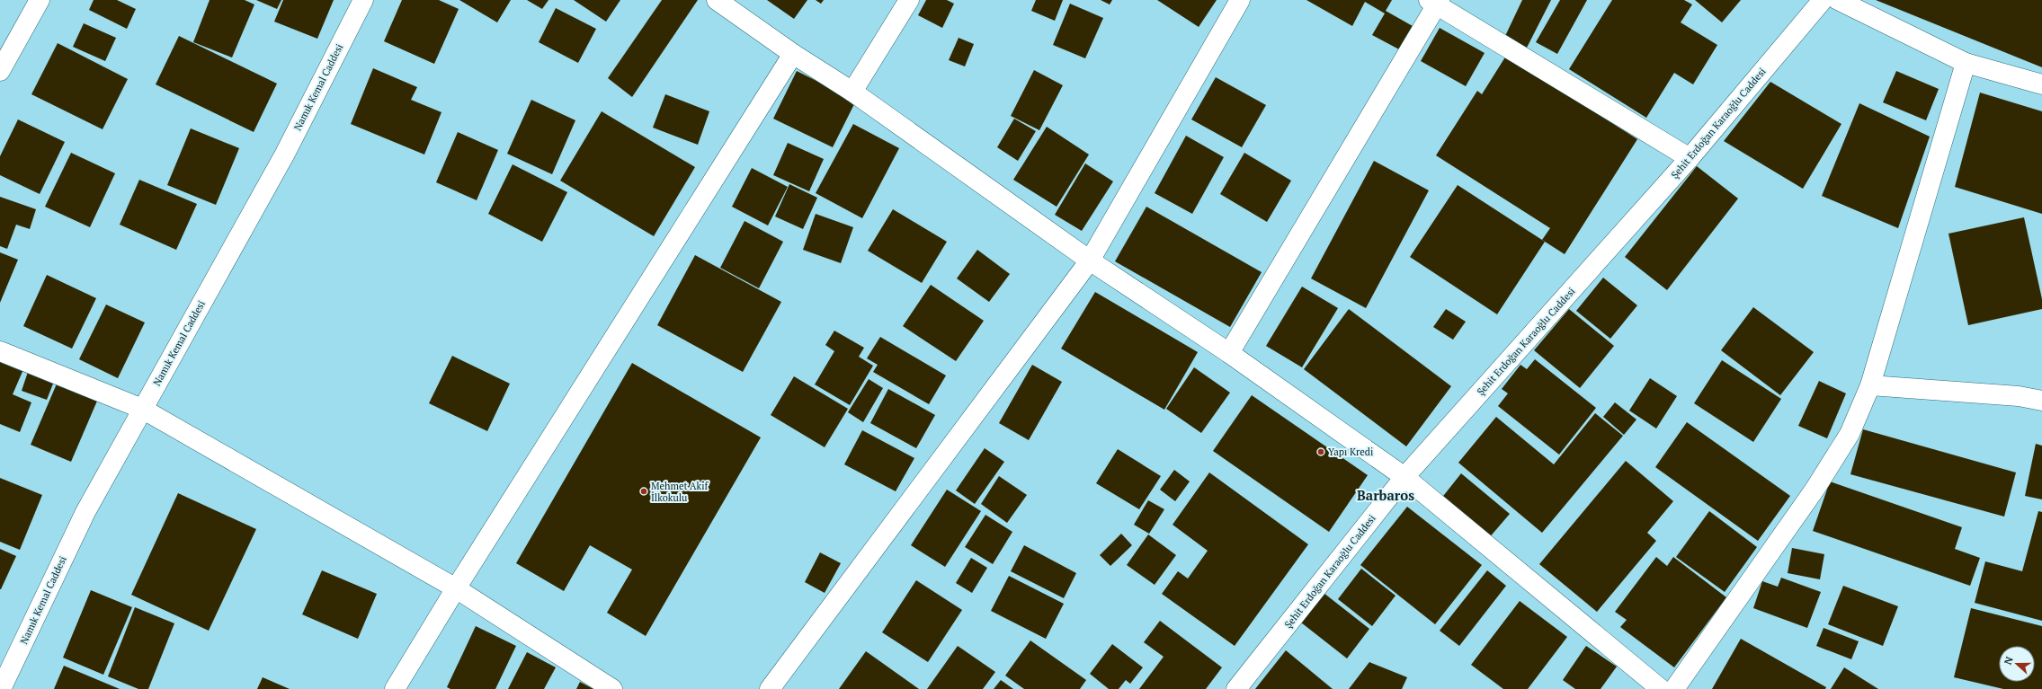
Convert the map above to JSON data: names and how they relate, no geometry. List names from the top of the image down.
{
  "streets": {
    "street": ["Namık Kemal Caddesi", "Şehit Erdoğan Karaoğlu Caddesi"]
  },
  "districts": ["Barbaros"],
  "places": ["Yapı Kredi", "Mehmet Akif İlkokulu"],
  "north": "left"
}
